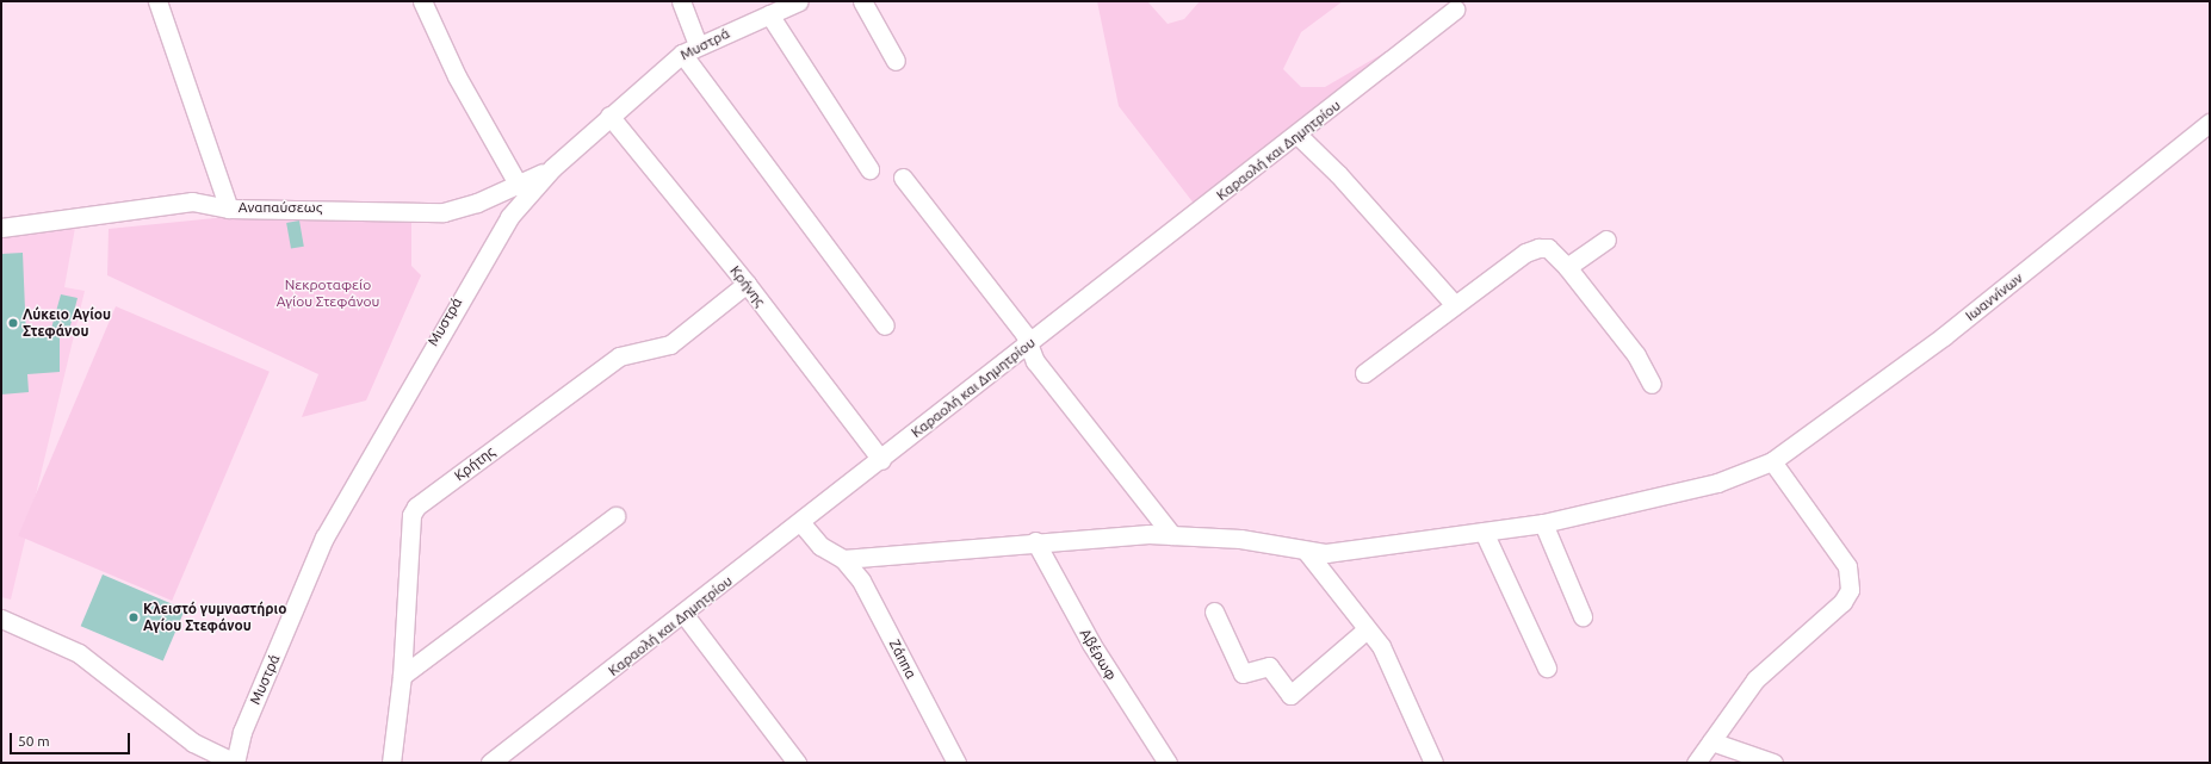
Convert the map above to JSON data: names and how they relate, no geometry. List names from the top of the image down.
{
  "streets": {
    "street": [
      "Μυστρά",
      "Καραολή και Δημητρίου",
      "Αναπαύσεως",
      "Κρήνης",
      "Ιωαννίνων",
      "Κρήτης",
      "Αβέρωφ",
      "Ζάππα"
    ]
  },
  "crossings": [
    ["Μυστρά", "Αναπαύσεως"],
    ["Μυστρά", "Κρήνης"],
    ["Καραολή και Δημητρίου", "Κρήνης"],
    ["Καραολή και Δημητρίου", "Ζάππα"],
    ["Κρήνης", "Κρήτης"],
    ["Ιωαννίνων", "Αβέρωφ"],
    ["Ιωαννίνων", "Ζάππα"]
  ],
  "parks": ["Νεκροταφείο Αγίου Στεφάνου"],
  "places": ["Λύκειο Αγίου Στεφάνου", "Κλειστό γυμναστήριο Αγίου Στεφάνου"],
  "scale_bar": "50 m"
}
